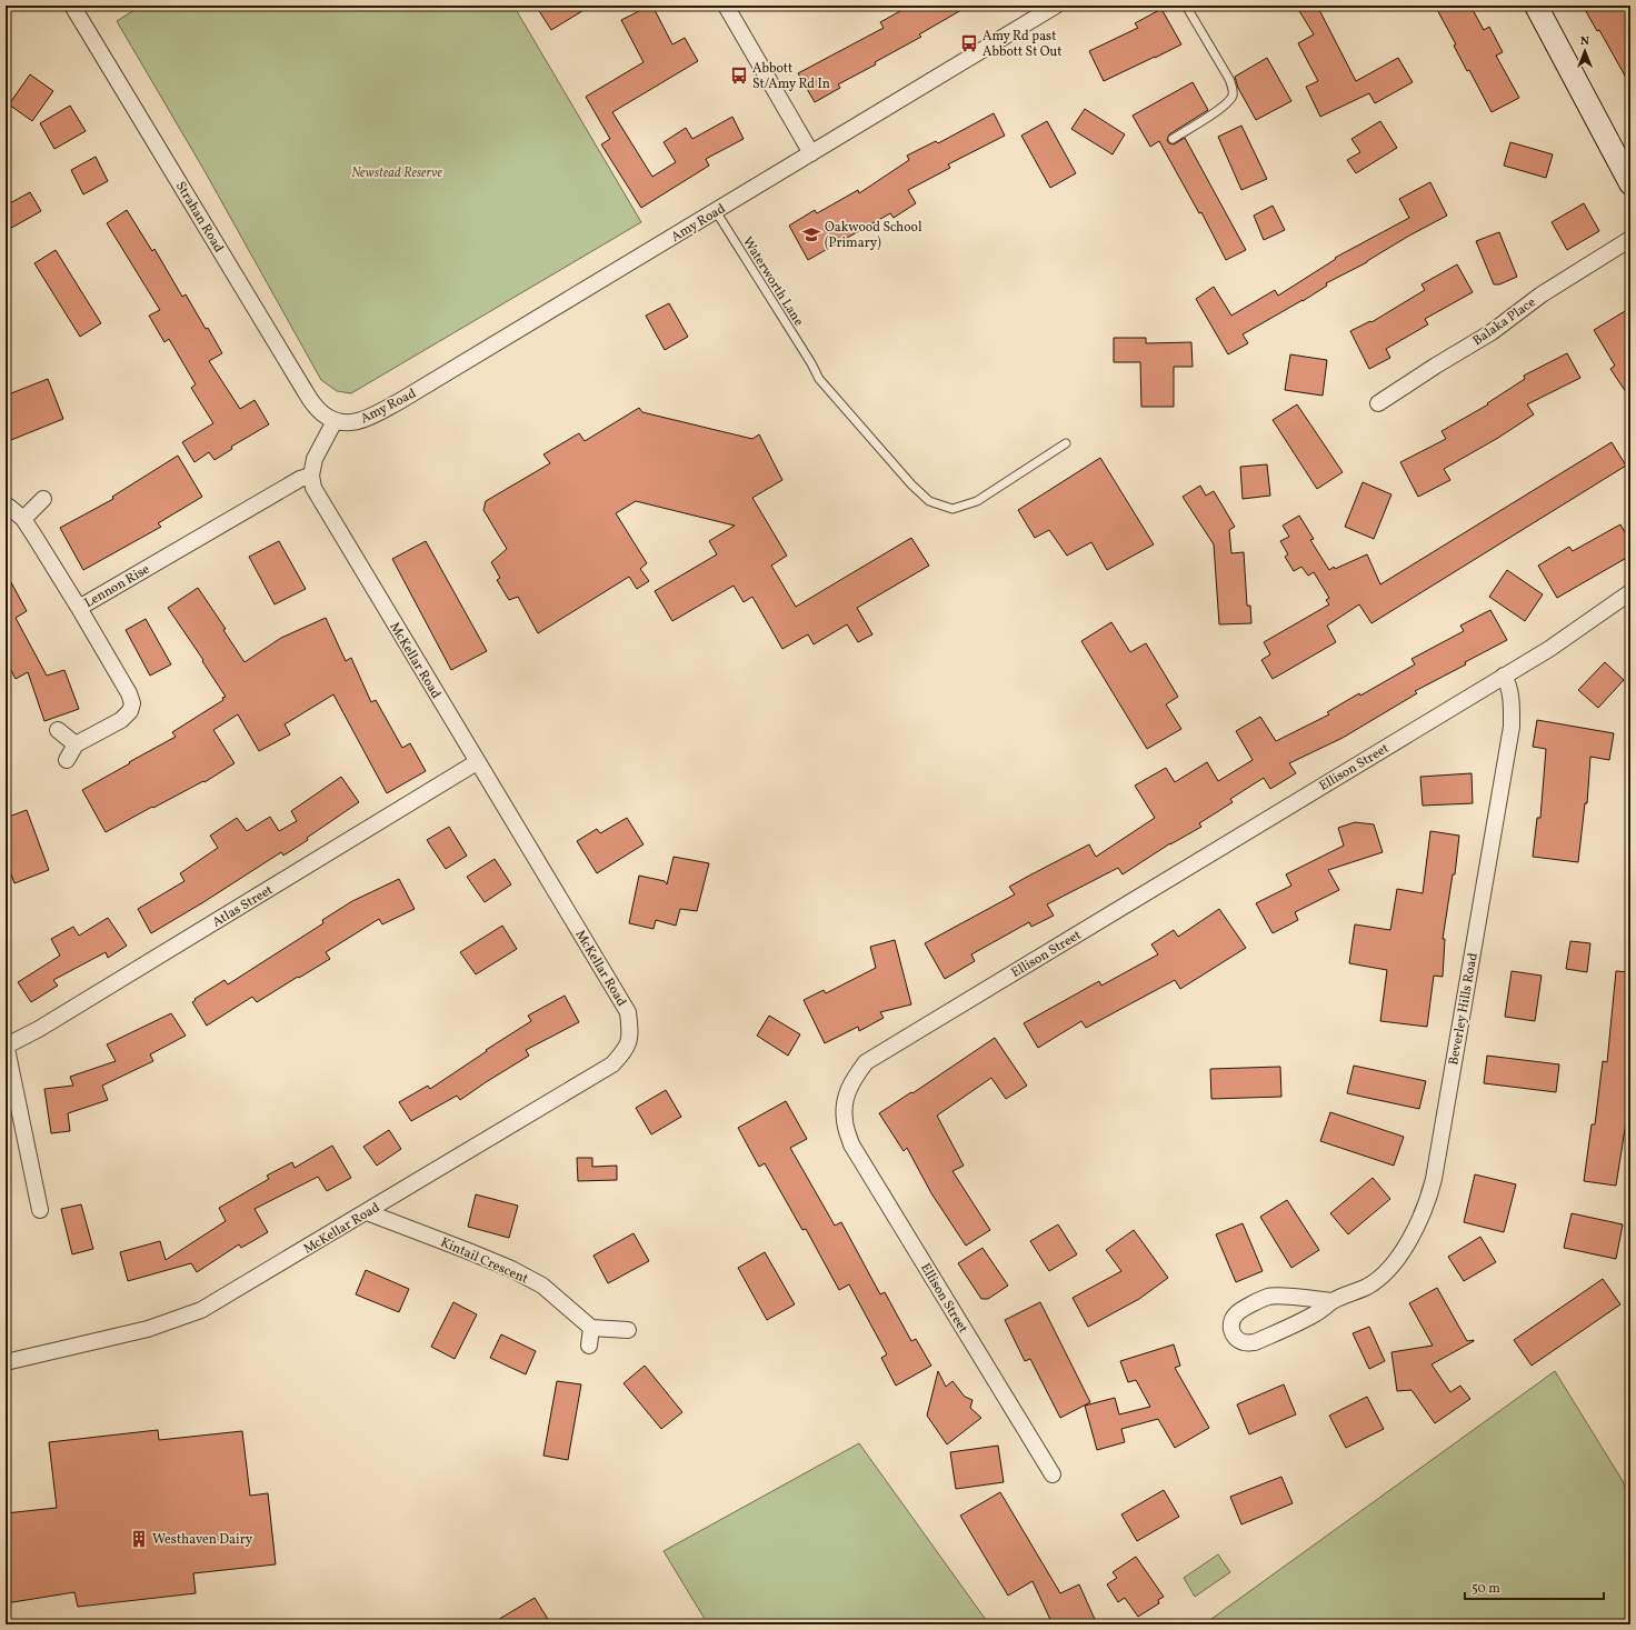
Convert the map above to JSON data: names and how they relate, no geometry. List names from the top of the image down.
{
  "streets": {
    "street": [
      "Strahan Road",
      "Amy Road",
      "Balaka Place",
      "Lennon Rise",
      "McKellar Road",
      "Ellison Street",
      "Atlas Street",
      "Beverley Hills Road",
      "Kintail Crescent"
    ],
    "lane": ["Waterworth Lane"]
  },
  "crossings": [
    ["Strahan Road", "Amy Road"],
    ["Amy Road", "Waterworth Lane"],
    ["Lennon Rise", "McKellar Road"],
    ["McKellar Road", "Atlas Street"],
    ["McKellar Road", "Kintail Crescent"],
    ["Ellison Street", "Beverley Hills Road"]
  ],
  "parks": ["Newstead Reserve"],
  "places": {
    "bus stop": ["Amy Rd past Abbott St Out", "Abbott St/Amy Rd In"],
    "school or university": ["Oakwood School (Primary)"],
    "building": ["Westhaven Dairy"]
  },
  "scale_bar": "50 m",
  "north": "top"
}
